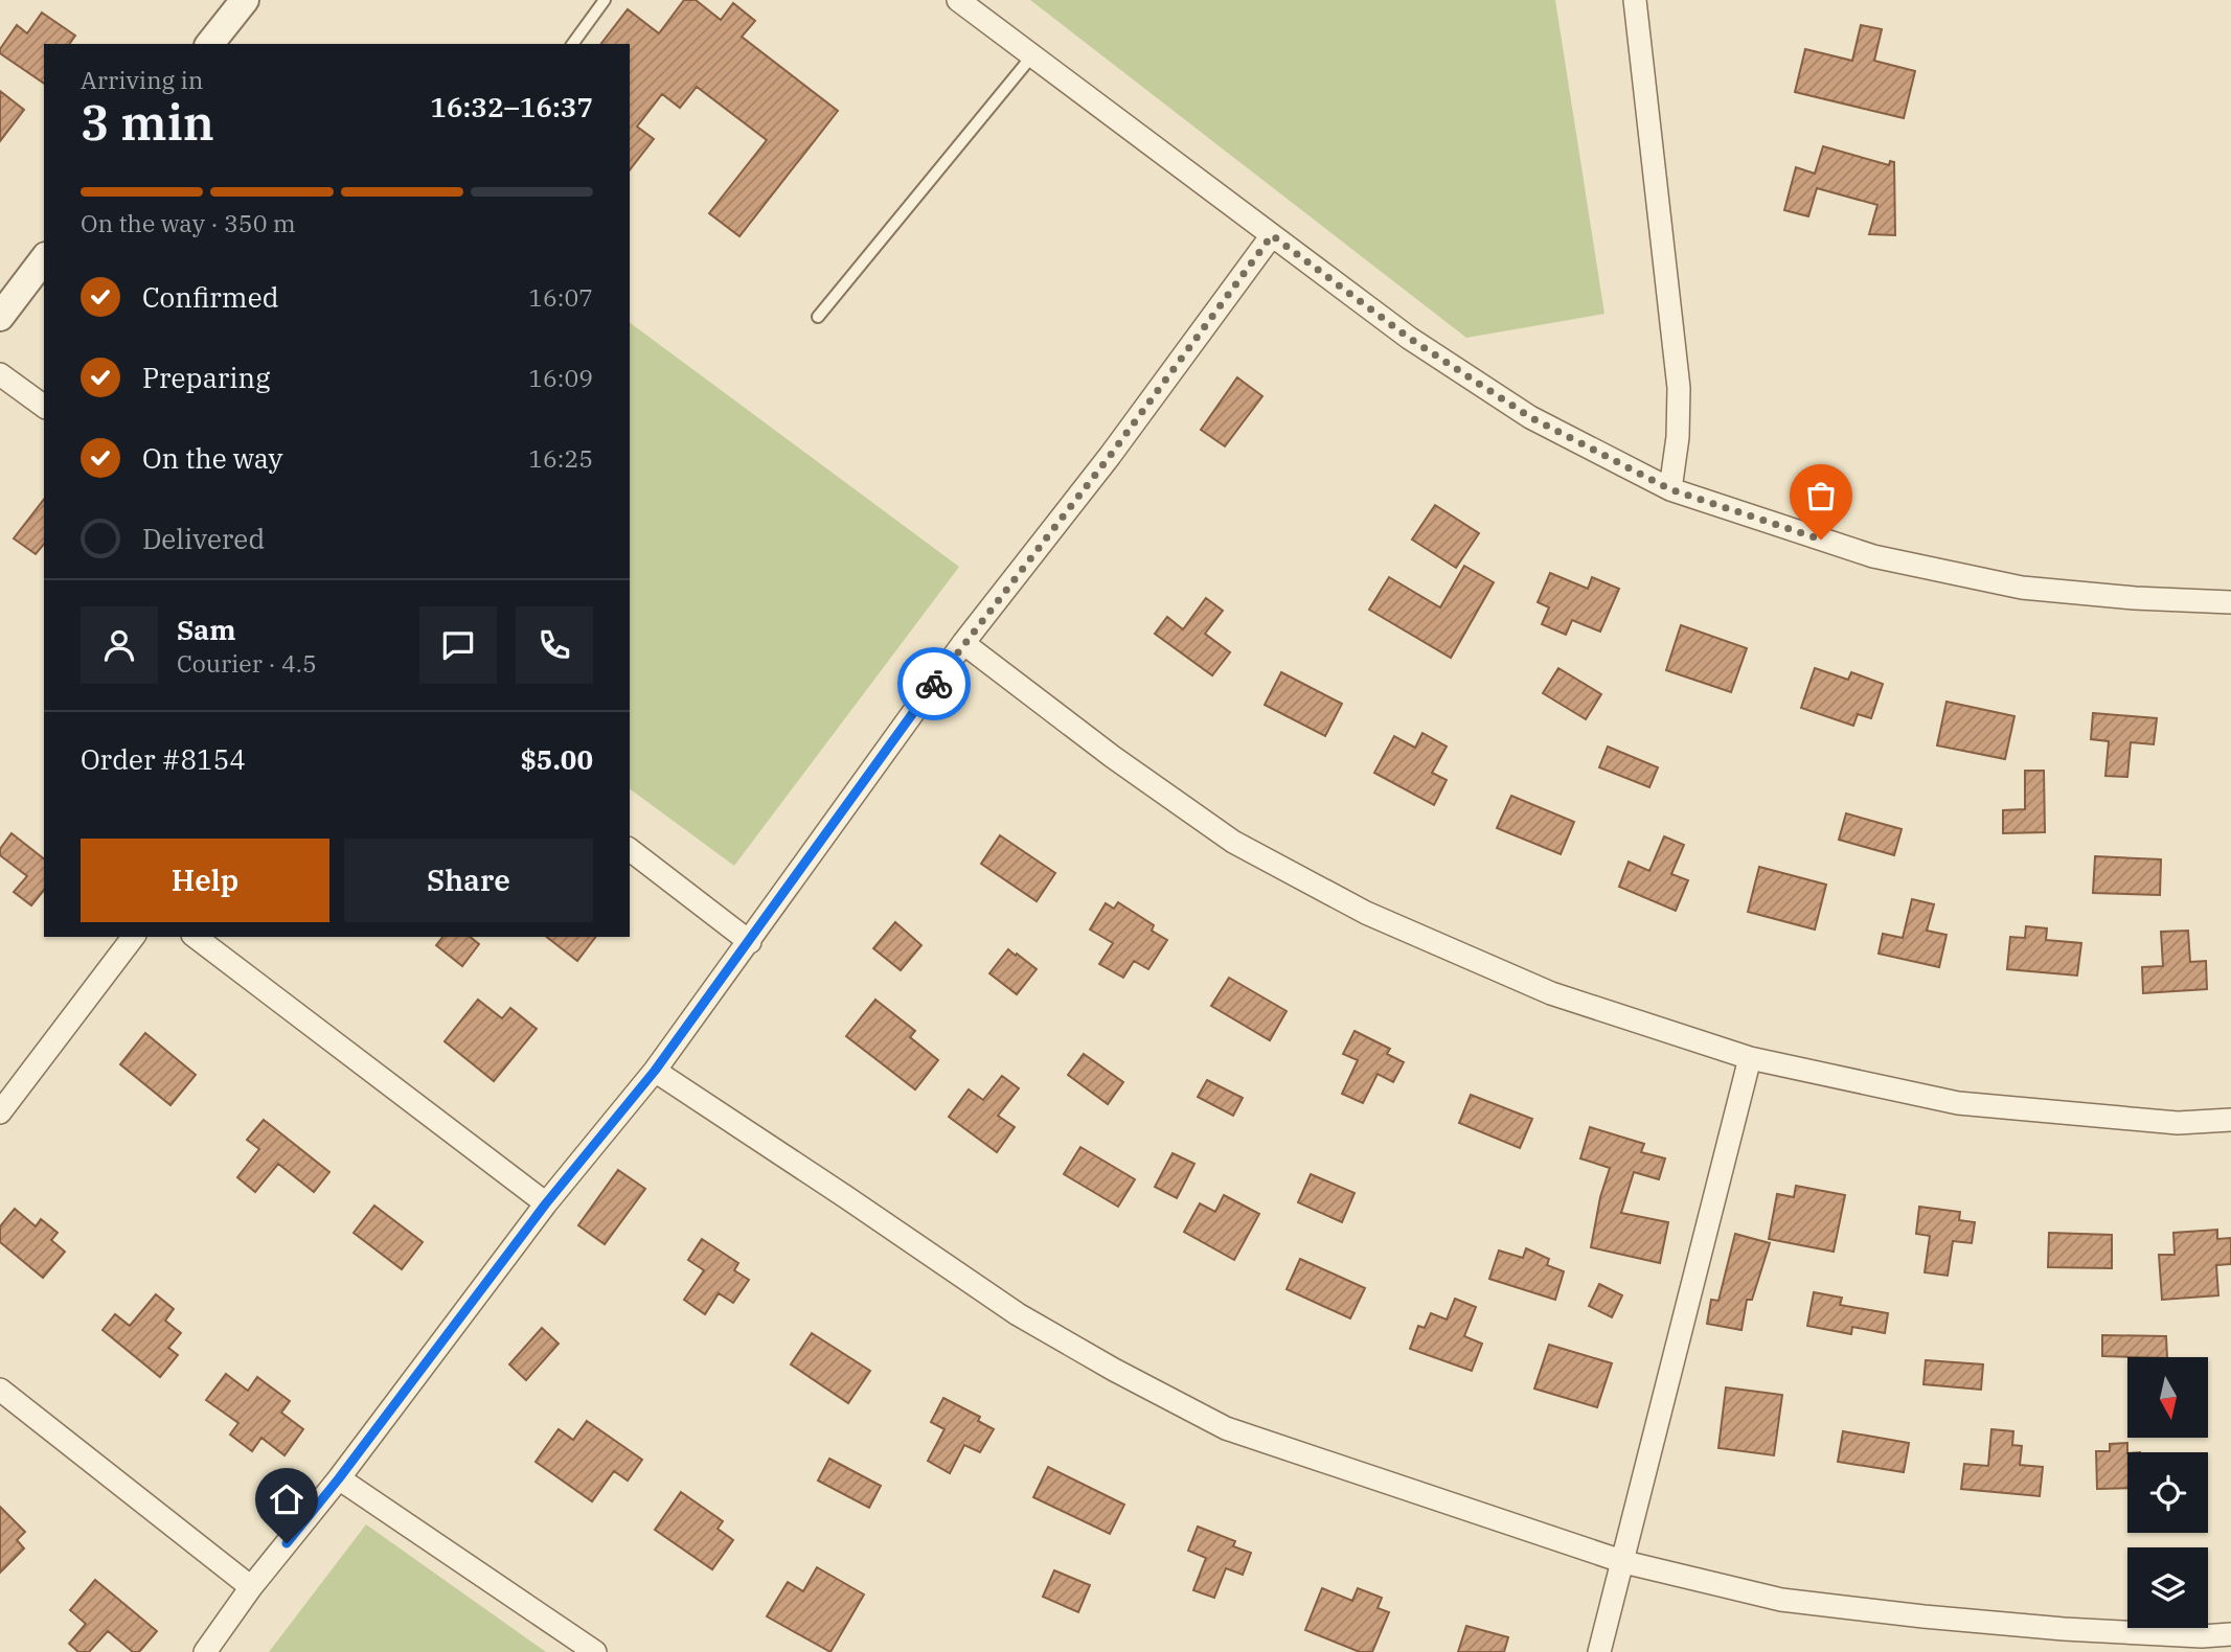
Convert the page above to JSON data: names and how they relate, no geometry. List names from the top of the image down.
{
  "north": "bottom",
  "page": {
    "heading": ["3 min", "Arriving in", "16:32–16:37"],
    "panel": [
      "Sam",
      "Courier · 4.5",
      "Order #8154",
      "$5.00"
    ],
    "bar": "On the way · 350 m",
    "list": [
      ["Confirmed", "16:07"],
      ["Preparing", "16:09"],
      ["On the way", "16:25"],
      "Delivered"
    ],
    "buttons": ["Help", "Share"]
  }
}
